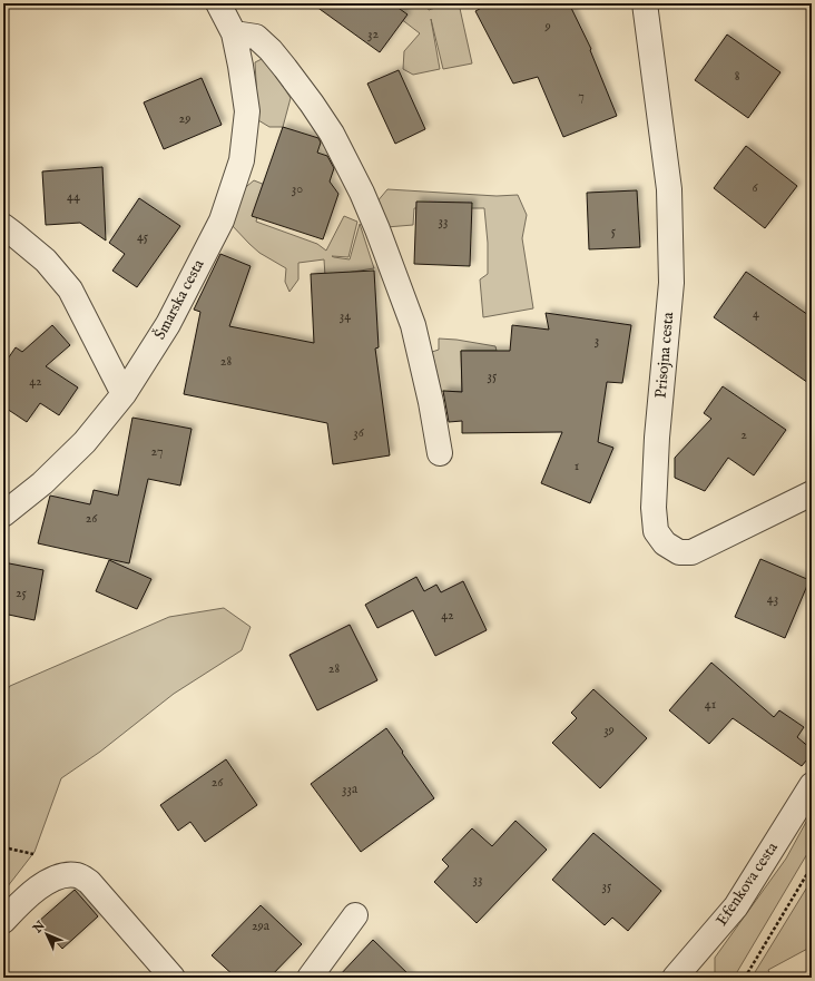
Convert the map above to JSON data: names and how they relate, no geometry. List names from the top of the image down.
{
  "streets": {
    "street": ["Šmarska cesta", "Prisojna cesta", "Efenkova cesta"]
  },
  "house_numbers": [
    "9",
    "32",
    "8",
    "7",
    "29",
    "6",
    "30",
    "44",
    "33",
    "5",
    "45",
    "4",
    "34",
    "3",
    "28",
    "35",
    "42",
    "36",
    "2",
    "27",
    "1",
    "26",
    "25",
    "43",
    "42",
    "28",
    "41",
    "39",
    "26",
    "33a",
    "33",
    "35",
    "29a"
  ],
  "north": "top left"
}
